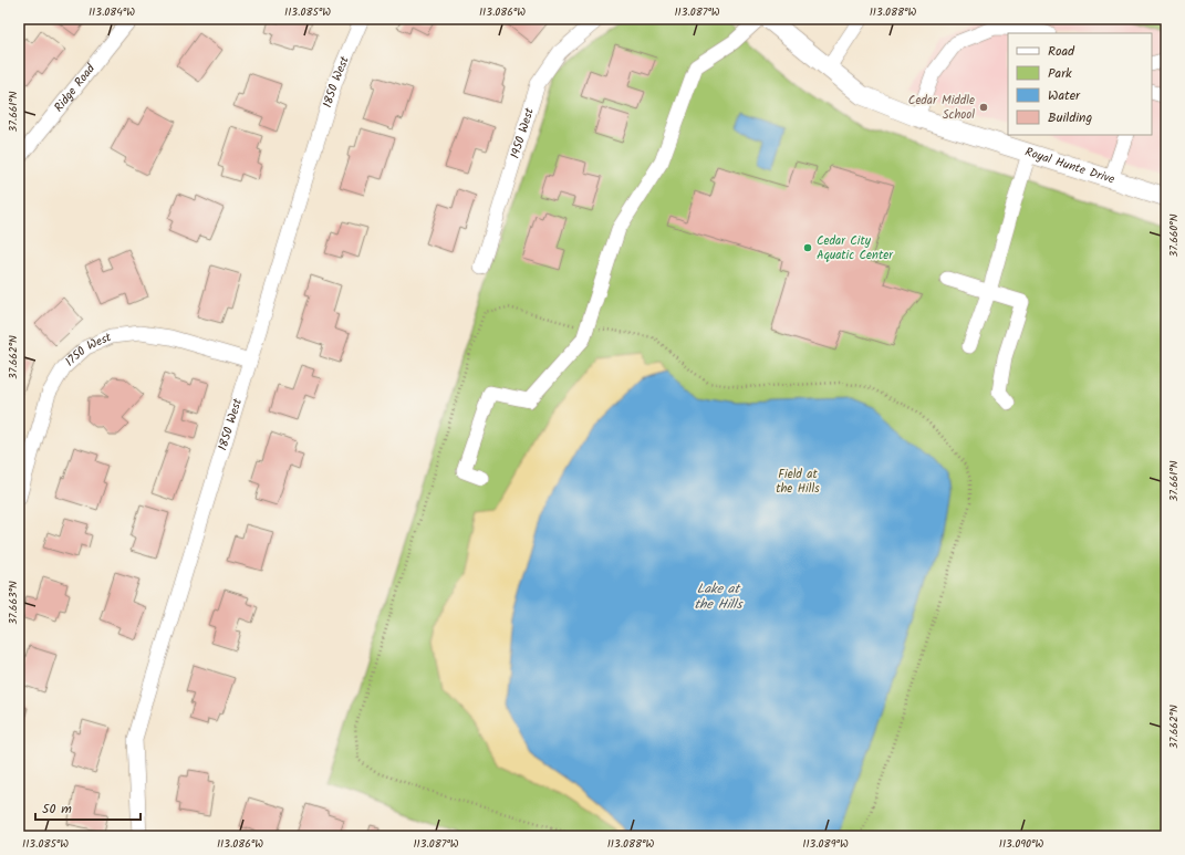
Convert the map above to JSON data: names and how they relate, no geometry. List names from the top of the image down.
{
  "streets": {
    "main road": ["Royal Hunte Drive"],
    "street": [
      "1850 West",
      "Ridge Road",
      "1950 West",
      "1750 West"
    ]
  },
  "crossings": [
    ["1850 West", "1750 West"]
  ],
  "water": ["Lake at the Hills"],
  "parks": ["Field at the Hills"],
  "places": ["Cedar Middle School", "Cedar City Aquatic Center"],
  "legend": [
    "Road",
    "Park",
    "Water",
    "Building"
  ],
  "scale_bar": "50 m",
  "coordinates": [
    "113.084°W",
    "113.085°W",
    "113.086°W",
    "113.087°W",
    "113.088°W",
    "37.661°N",
    "37.660°N",
    "37.662°N",
    "37.663°N",
    "113.089°W",
    "113.090°W"
  ]
}
